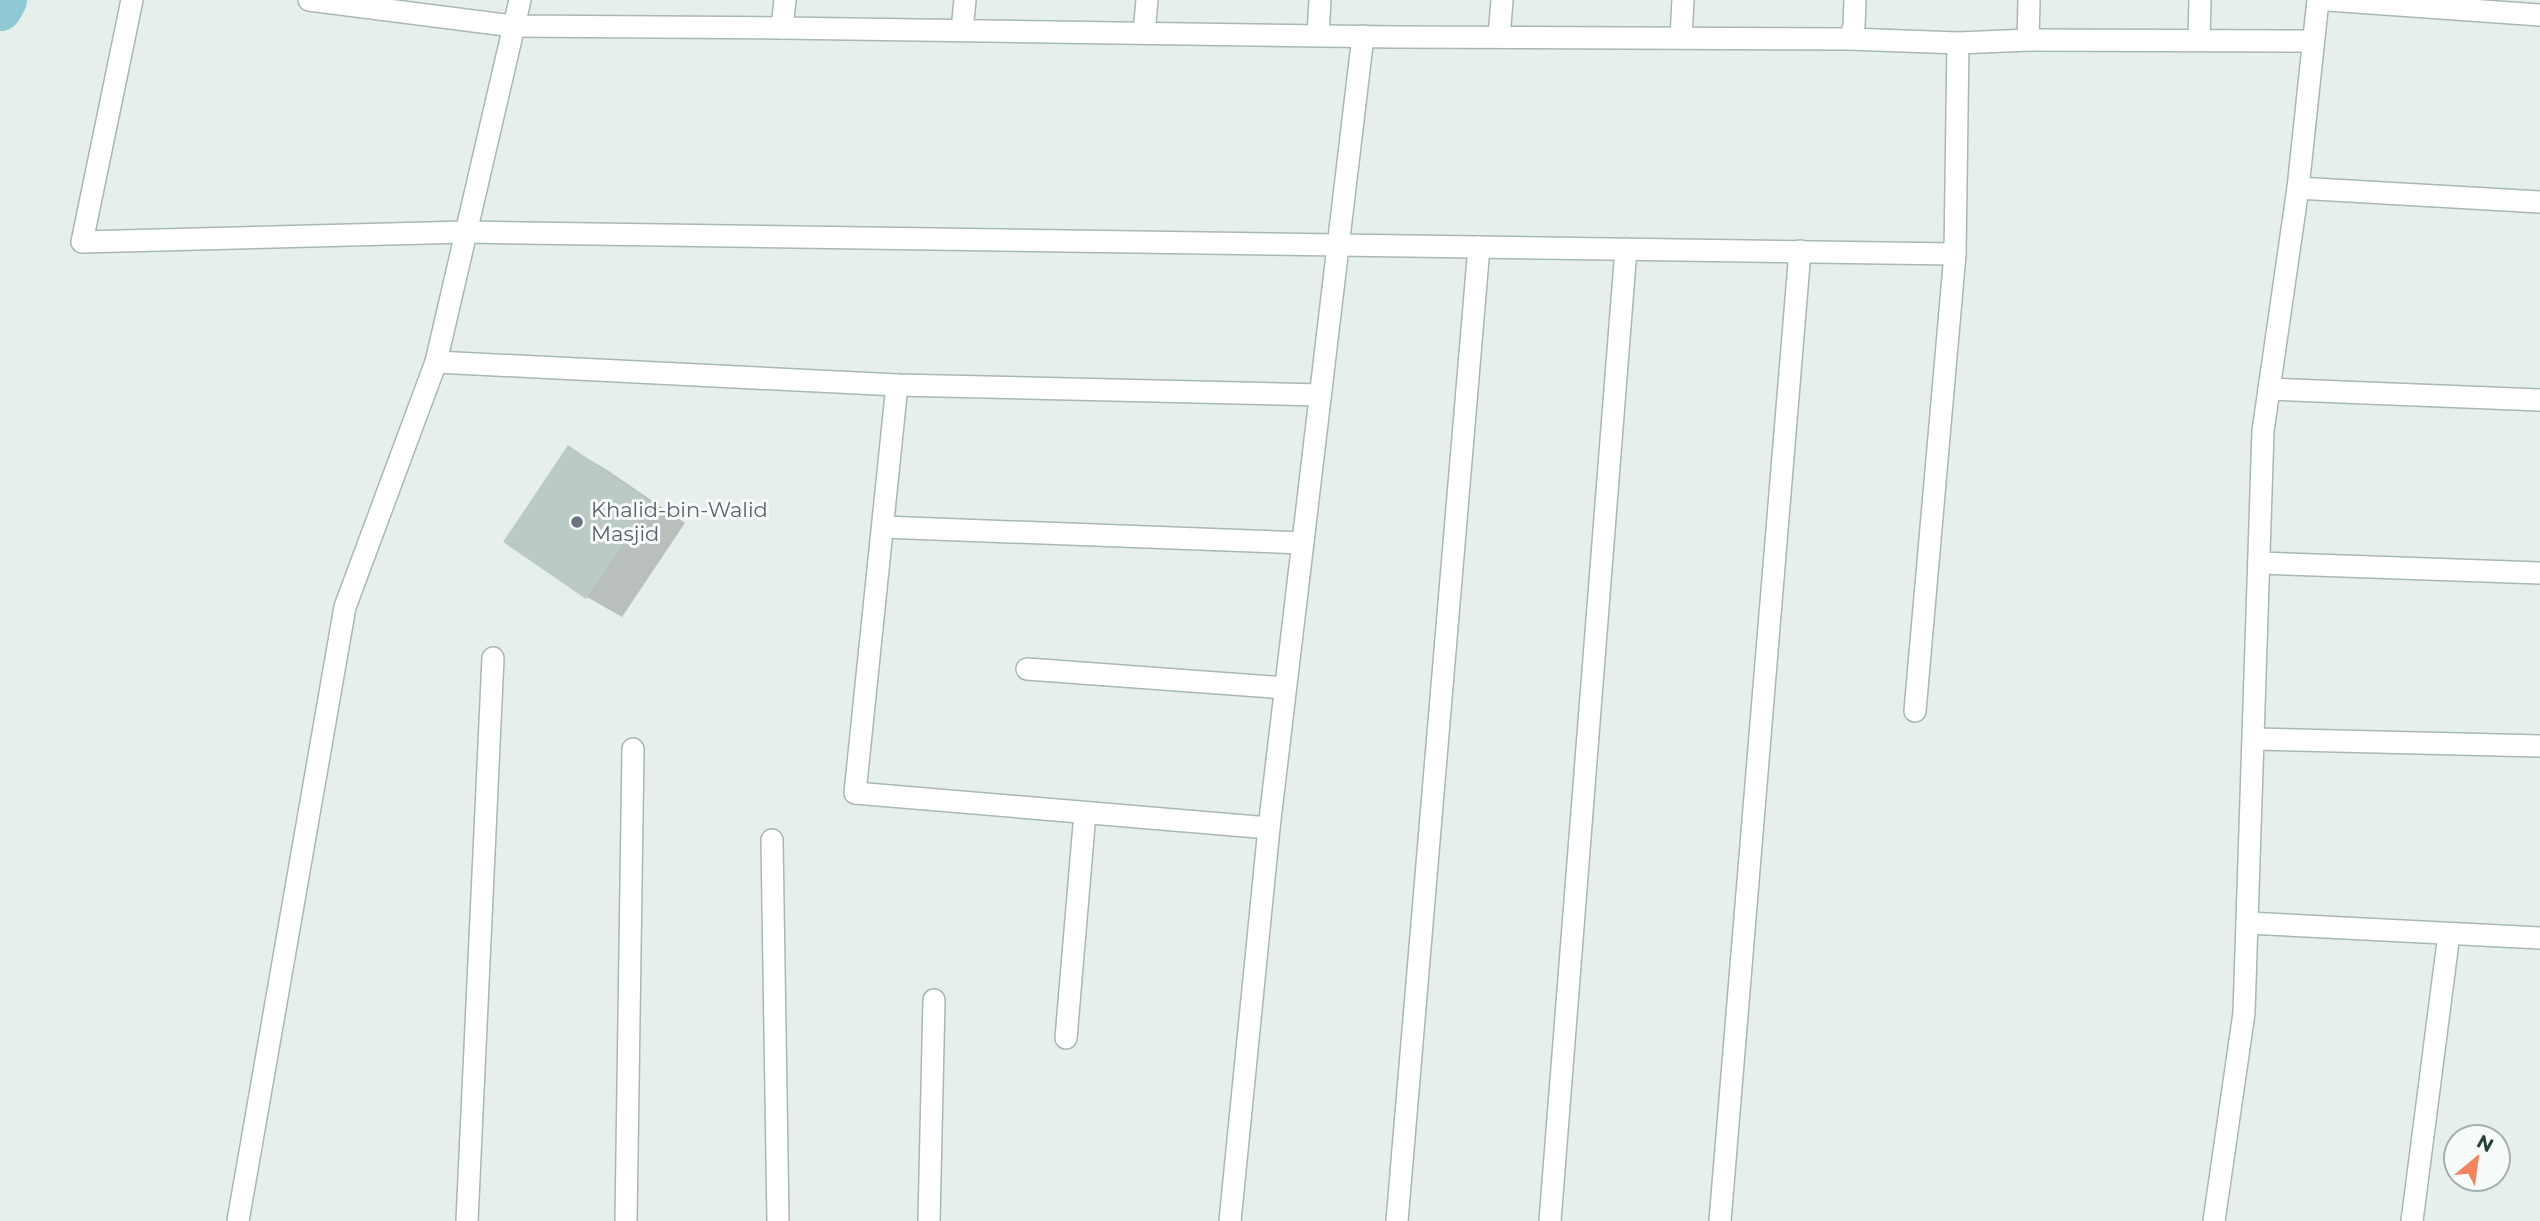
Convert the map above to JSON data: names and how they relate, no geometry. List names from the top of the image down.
{
  "places": ["Khalid-bin-Walid Masjid"],
  "north": "top right"
}
